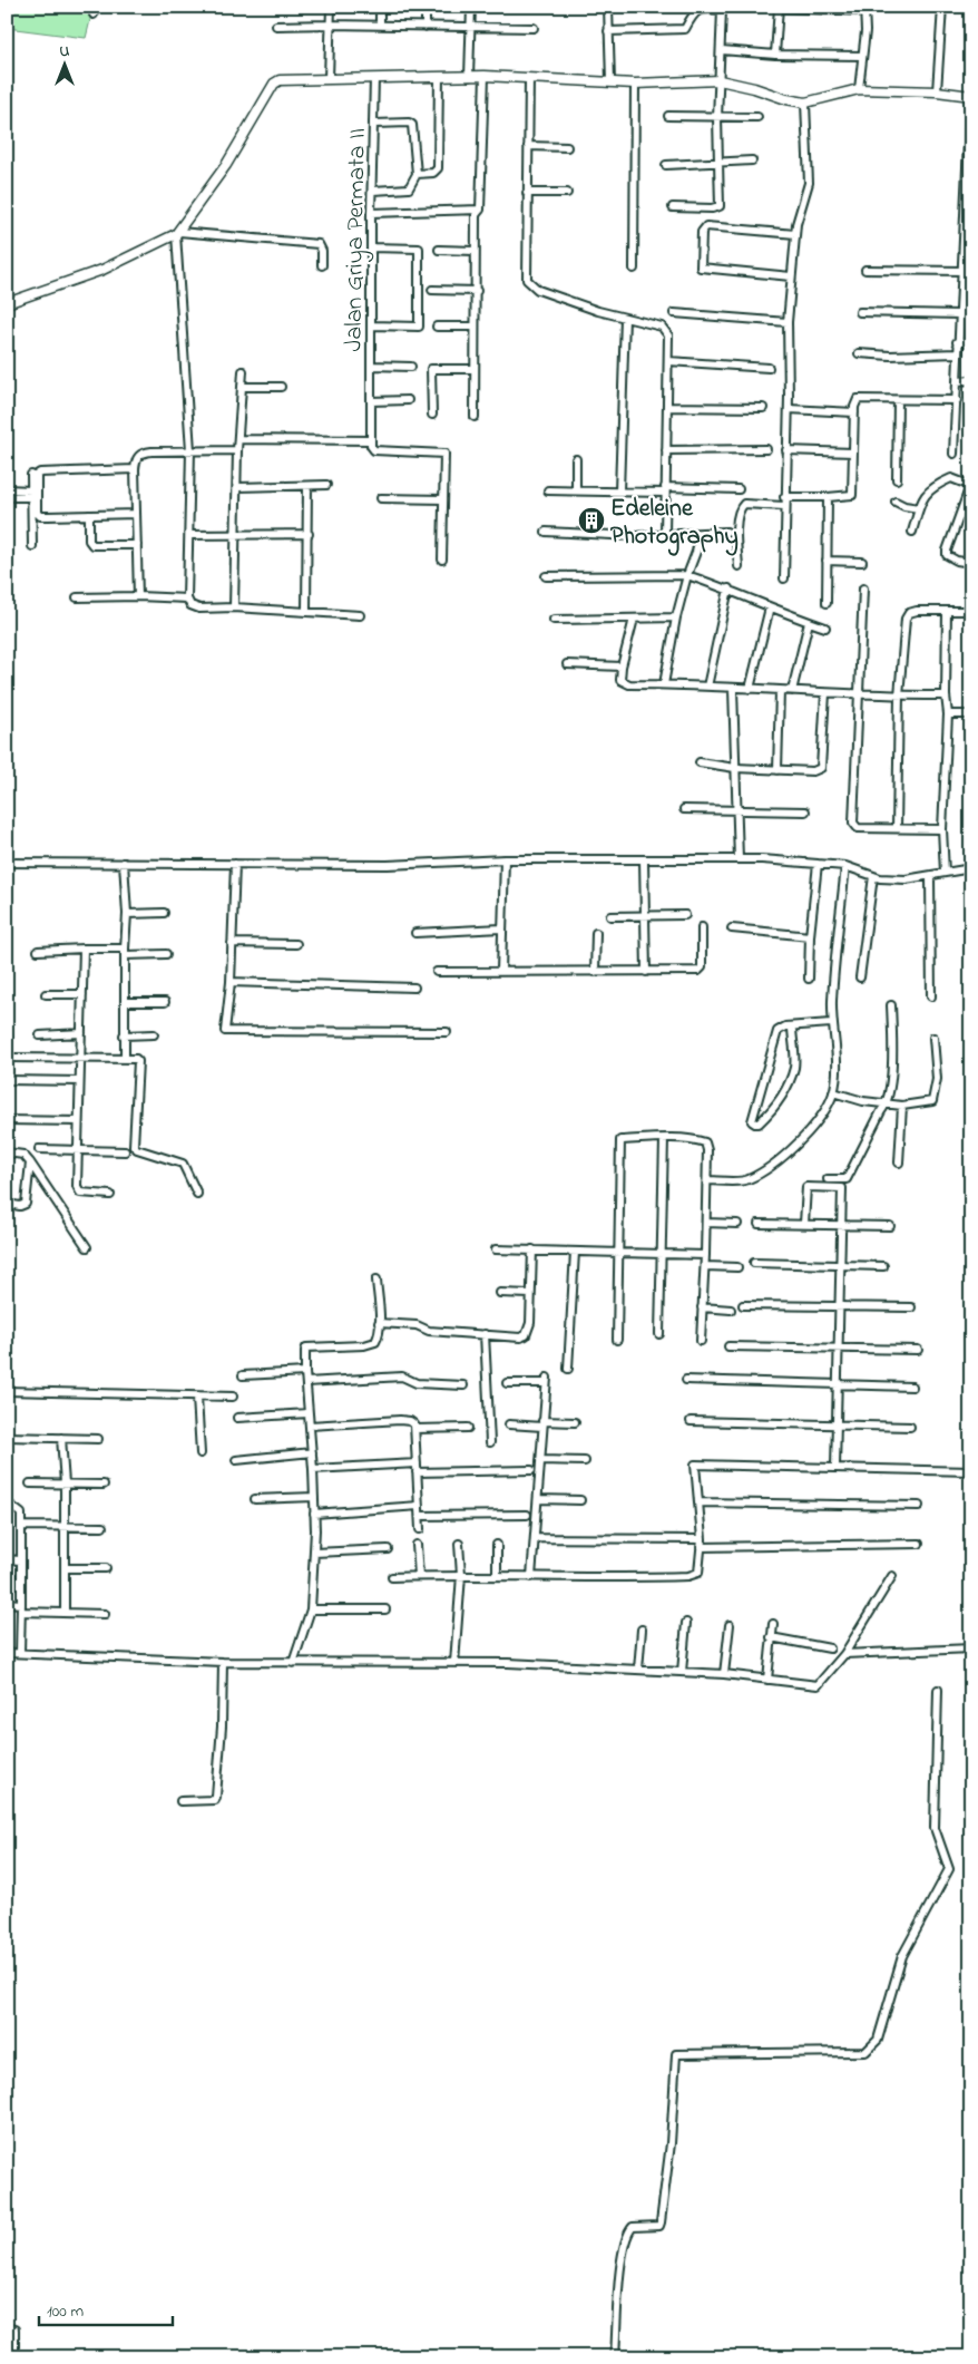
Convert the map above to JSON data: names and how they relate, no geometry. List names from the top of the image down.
{
  "streets": {
    "street": ["Jalan Griya Permata II"]
  },
  "places": {
    "building": ["Edeleine Photography"]
  },
  "scale_bar": "100 m",
  "north": "top"
}
